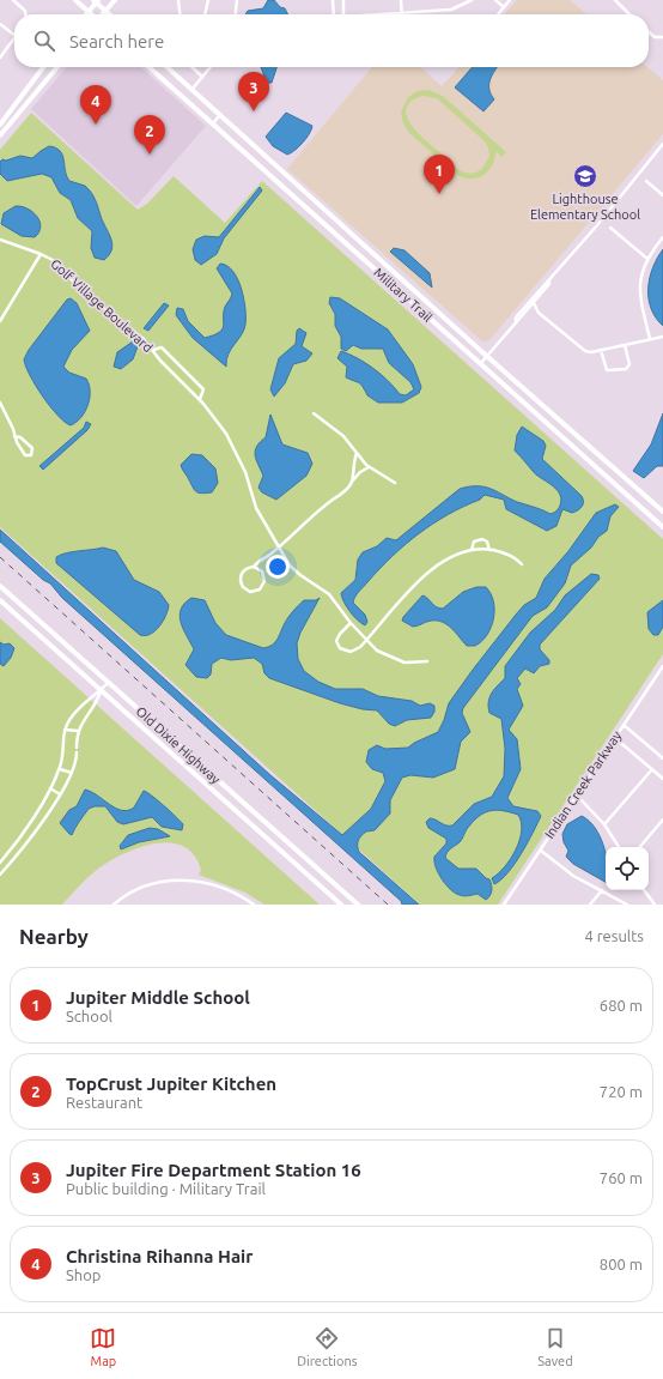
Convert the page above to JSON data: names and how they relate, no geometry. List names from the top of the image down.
{
  "streets": {
    "main road": ["Military Trail", "Old Dixie Highway"],
    "street": ["Golf Village Boulevard", "Indian Creek Parkway"]
  },
  "places": {
    "school or university": ["Lighthouse Elementary School"]
  },
  "page": {
    "search": "Search here",
    "pins": [
      "3",
      "4",
      "2",
      "1"
    ],
    "heading": ["Nearby", "4 results"],
    "list": [
      {
        "mark": "1",
        "name": "Jupiter Middle School",
        "note": "School",
        "value": "680 m"
      },
      {
        "mark": "2",
        "name": "TopCrust Jupiter Kitchen",
        "note": "Restaurant",
        "value": "720 m"
      },
      {
        "mark": "3",
        "name": "Jupiter Fire Department Station 16",
        "note": "Public building · Military Trail",
        "value": "760 m"
      },
      {
        "mark": "4",
        "name": "Christina Rihanna Hair",
        "note": "Shop",
        "value": "800 m"
      }
    ],
    "nav": ["Map", "Directions", "Saved"]
  }
}
